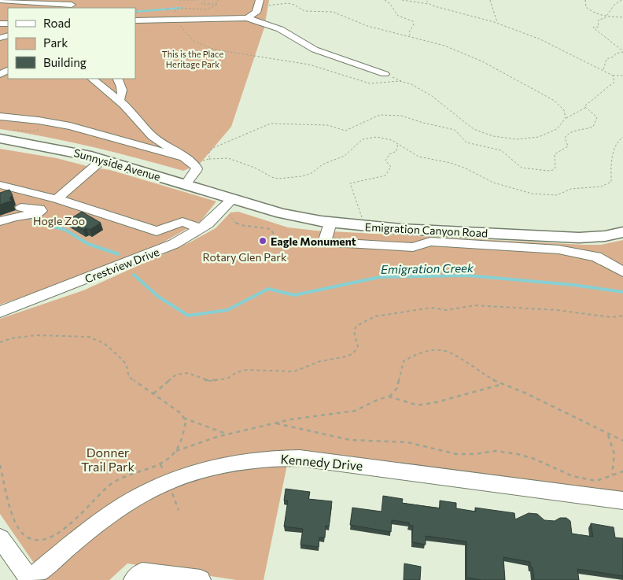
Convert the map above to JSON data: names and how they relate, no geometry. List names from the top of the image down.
{
  "streets": {
    "main road": ["Sunnyside Avenue", "Emigration Canyon Road"],
    "street": ["Crestview Drive", "Kennedy Drive"]
  },
  "crossings": [
    ["Sunnyside Avenue", "Emigration Canyon Road"],
    ["Sunnyside Avenue", "Crestview Drive"],
    ["Emigration Canyon Road", "Crestview Drive"]
  ],
  "water": ["Emigration Creek"],
  "parks": [
    "This is the Place Heritage Park",
    "Hogle Zoo",
    "Rotary Glen Park",
    "Donner Trail Park"
  ],
  "places": ["Eagle Monument"],
  "legend": ["Road", "Park", "Building"]
}
